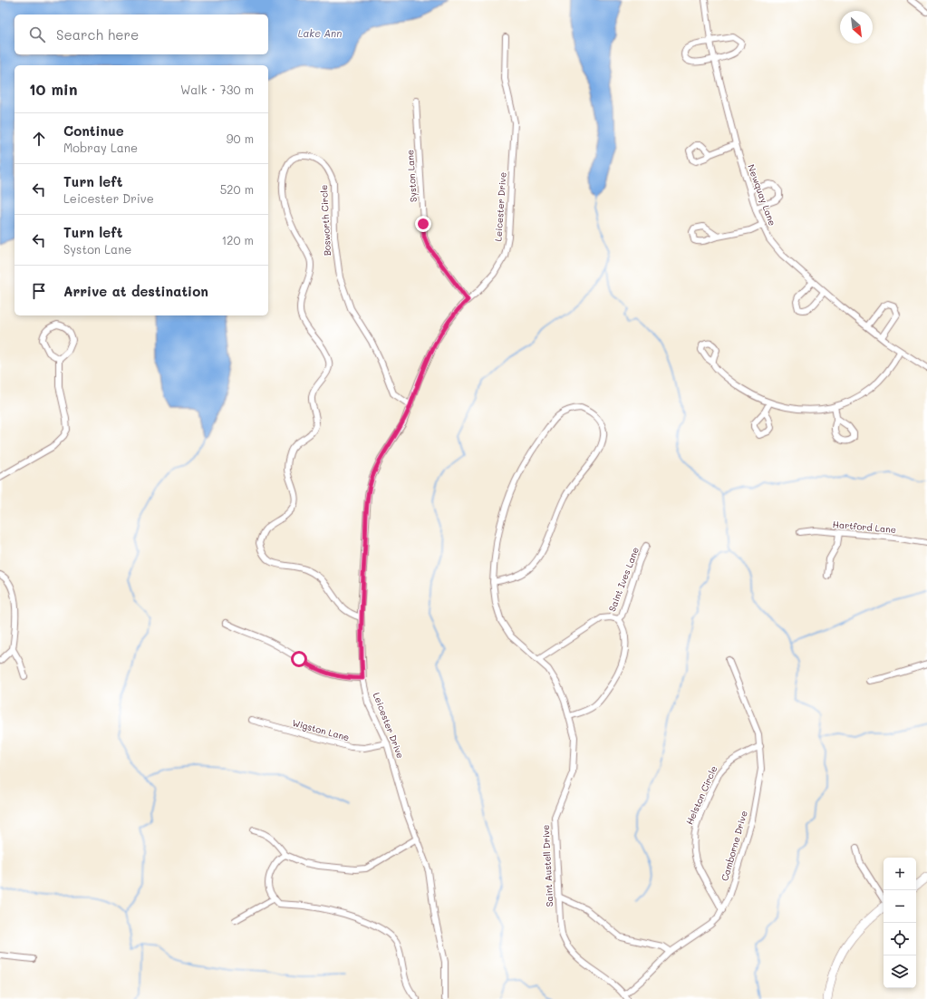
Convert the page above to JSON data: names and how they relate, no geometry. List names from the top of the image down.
{
  "streets": {
    "street": [
      "Syston Lane",
      "Newquay Lane",
      "Leicester Drive",
      "Bosworth Circle",
      "Hartford Lane",
      "Saint Ives Lane",
      "Wigston Lane",
      "Helston Circle",
      "Camborne Drive",
      "Saint Austell Drive"
    ]
  },
  "crossings": [
    ["Syston Lane", "Leicester Drive"],
    ["Leicester Drive", "Bosworth Circle"],
    ["Leicester Drive", "Wigston Lane"],
    ["Helston Circle", "Camborne Drive"],
    ["Camborne Drive", "Saint Austell Drive"]
  ],
  "water": ["Lake Ann"],
  "north": "bottom right",
  "page": {
    "search": "Search here",
    "heading": ["10 min", "Walk · 730 m"],
    "list": [
      ["Continue", "Mobray Lane", "90 m"],
      ["Turn left", "Leicester Drive", "520 m"],
      ["Turn left", "Syston Lane", "120 m"],
      "Arrive at destination"
    ],
    "map_buttons": ["+", "−"]
  }
}
